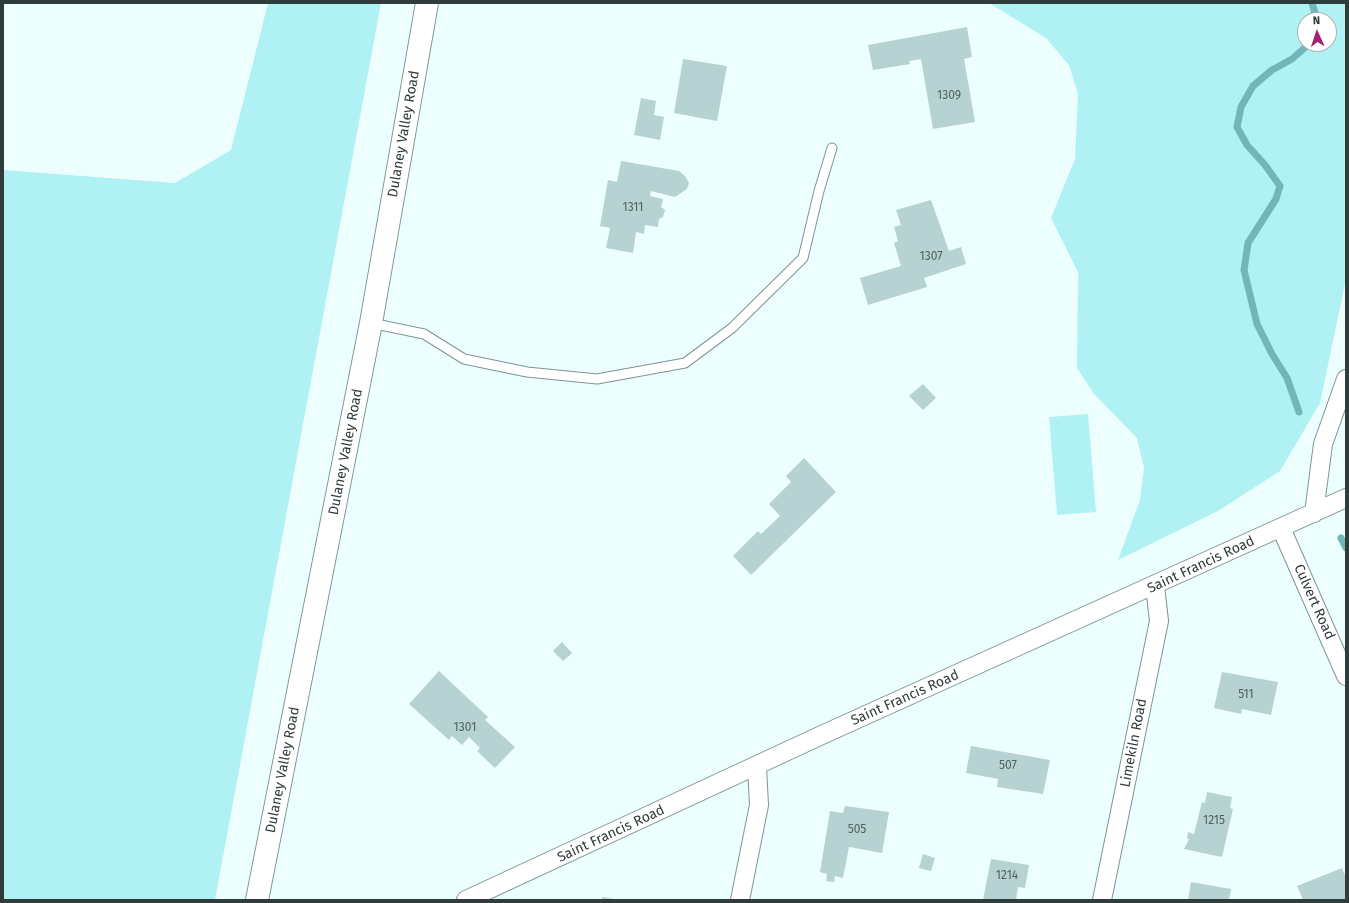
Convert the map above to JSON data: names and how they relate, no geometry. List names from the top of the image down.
{
  "streets": {
    "main road": ["Dulaney Valley Road"],
    "street": ["Saint Francis Road", "Culvert Road", "Limekiln Road"]
  },
  "crossings": [
    ["Saint Francis Road", "Culvert Road"],
    ["Saint Francis Road", "Limekiln Road"]
  ],
  "house_numbers": [
    "1309",
    "1311",
    "1307",
    "511",
    "1301",
    "507",
    "1215",
    "505",
    "1214"
  ],
  "north": "top"
}
